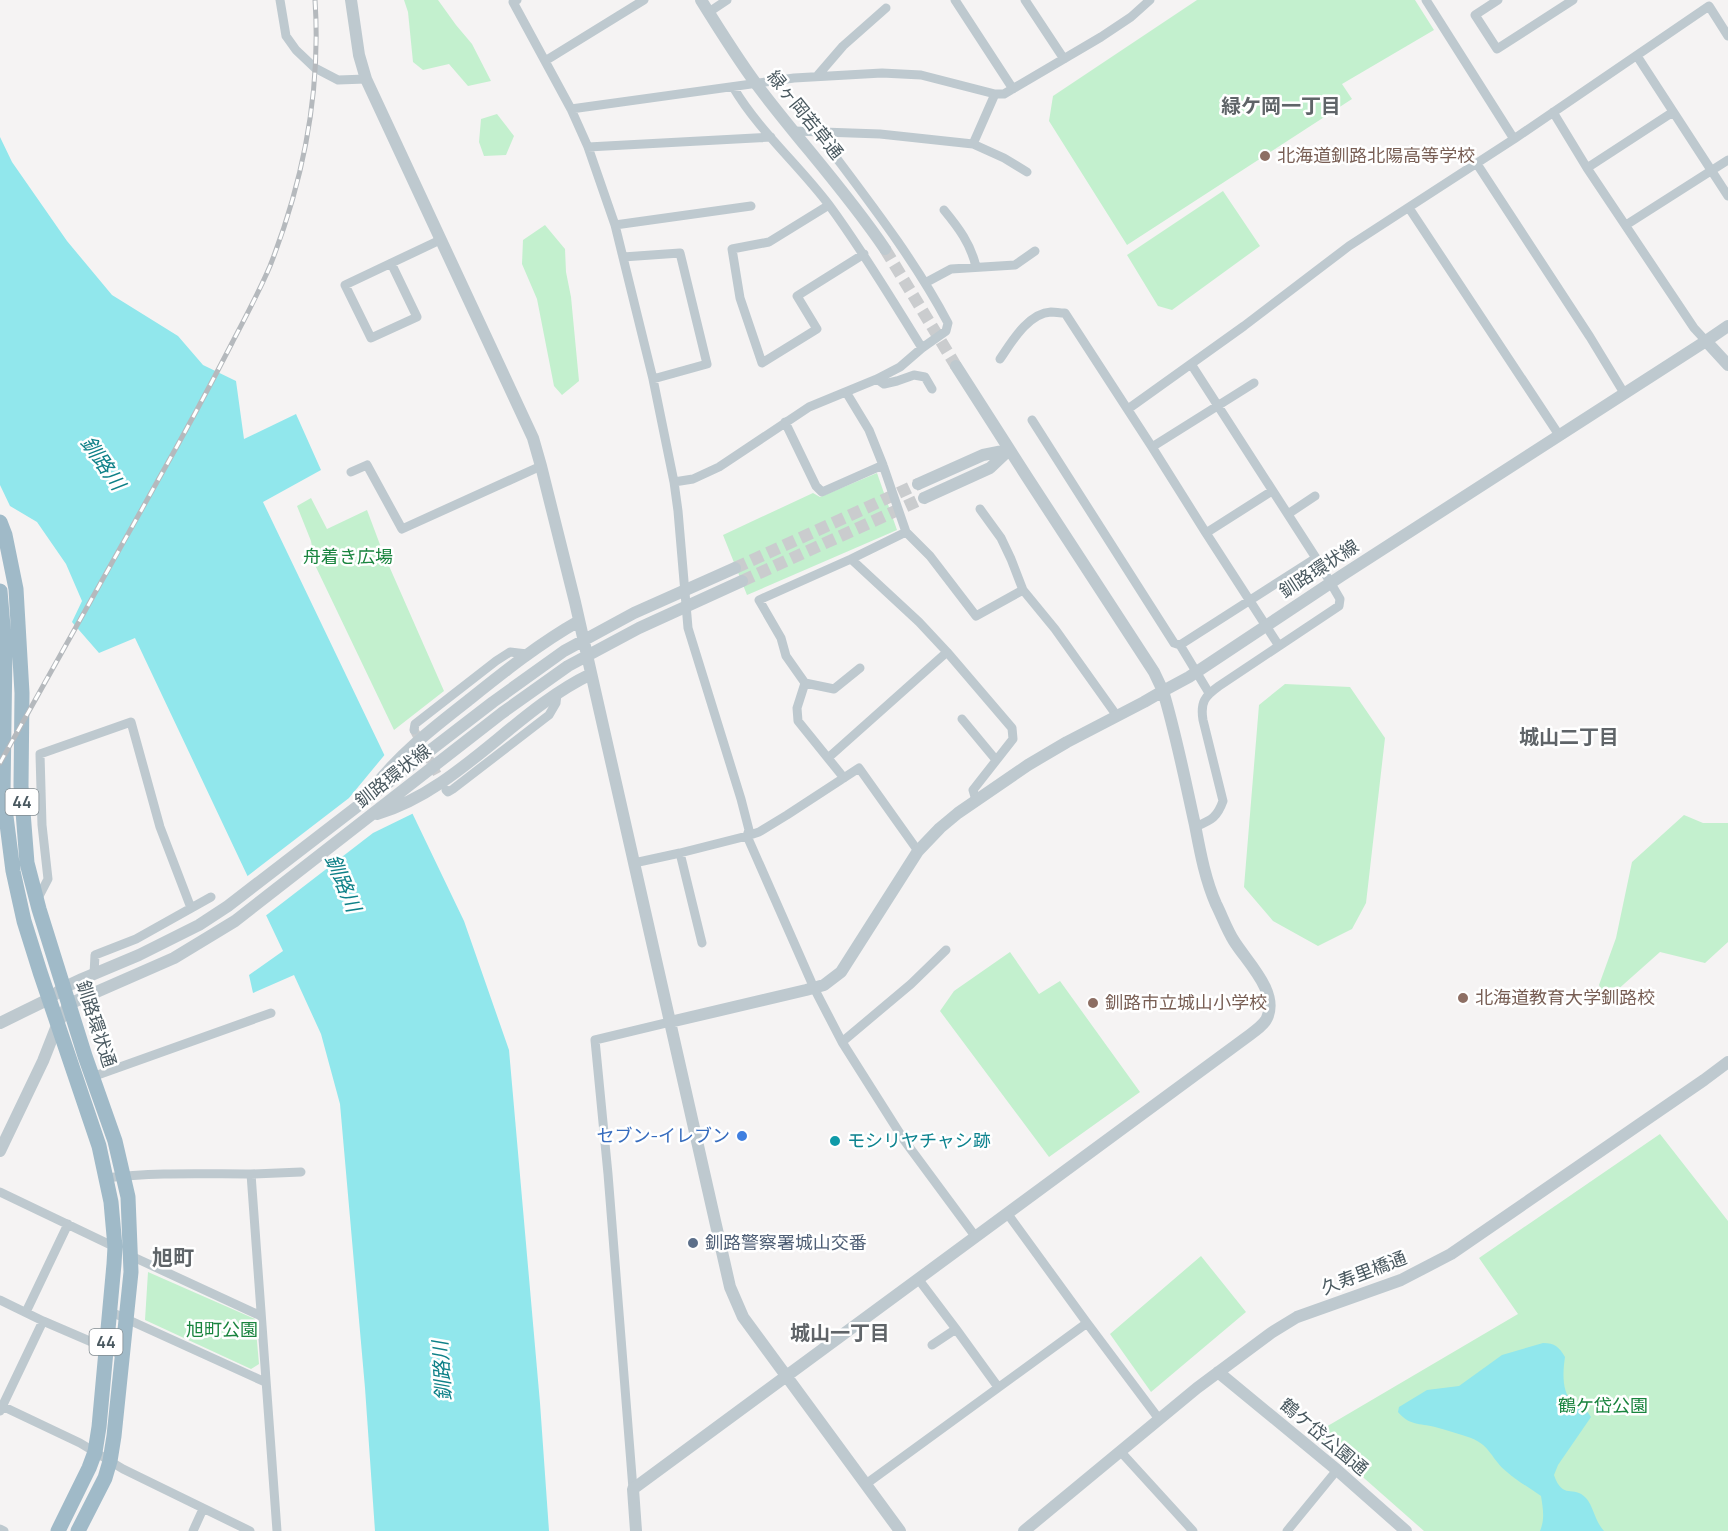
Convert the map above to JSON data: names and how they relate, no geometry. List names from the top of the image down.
{
  "streets": {
    "highway": ["44", "釧路環状通"],
    "street": [
      "緑ヶ岡若草通",
      "釧路環状線",
      "久寿里橋通",
      "鶴ケ岱公園通"
    ]
  },
  "crossings": [
    ["釧路環状線", "釧路環状通"],
    ["久寿里橋通", "鶴ケ岱公園通"]
  ],
  "districts": [
    "緑ケ岡一丁目",
    "城山二丁目",
    "旭町",
    "城山一丁目"
  ],
  "water": ["釧路川"],
  "parks": ["舟着き広場", "旭町公園", "鶴ケ岱公園"],
  "places": [
    "北海道釧路北陽高等学校",
    "北海道教育大学釧路校",
    "釧路市立城山小学校",
    "セブン-イレブン",
    "モシリヤチャシ跡",
    "釧路警察署城山交番"
  ]
}
